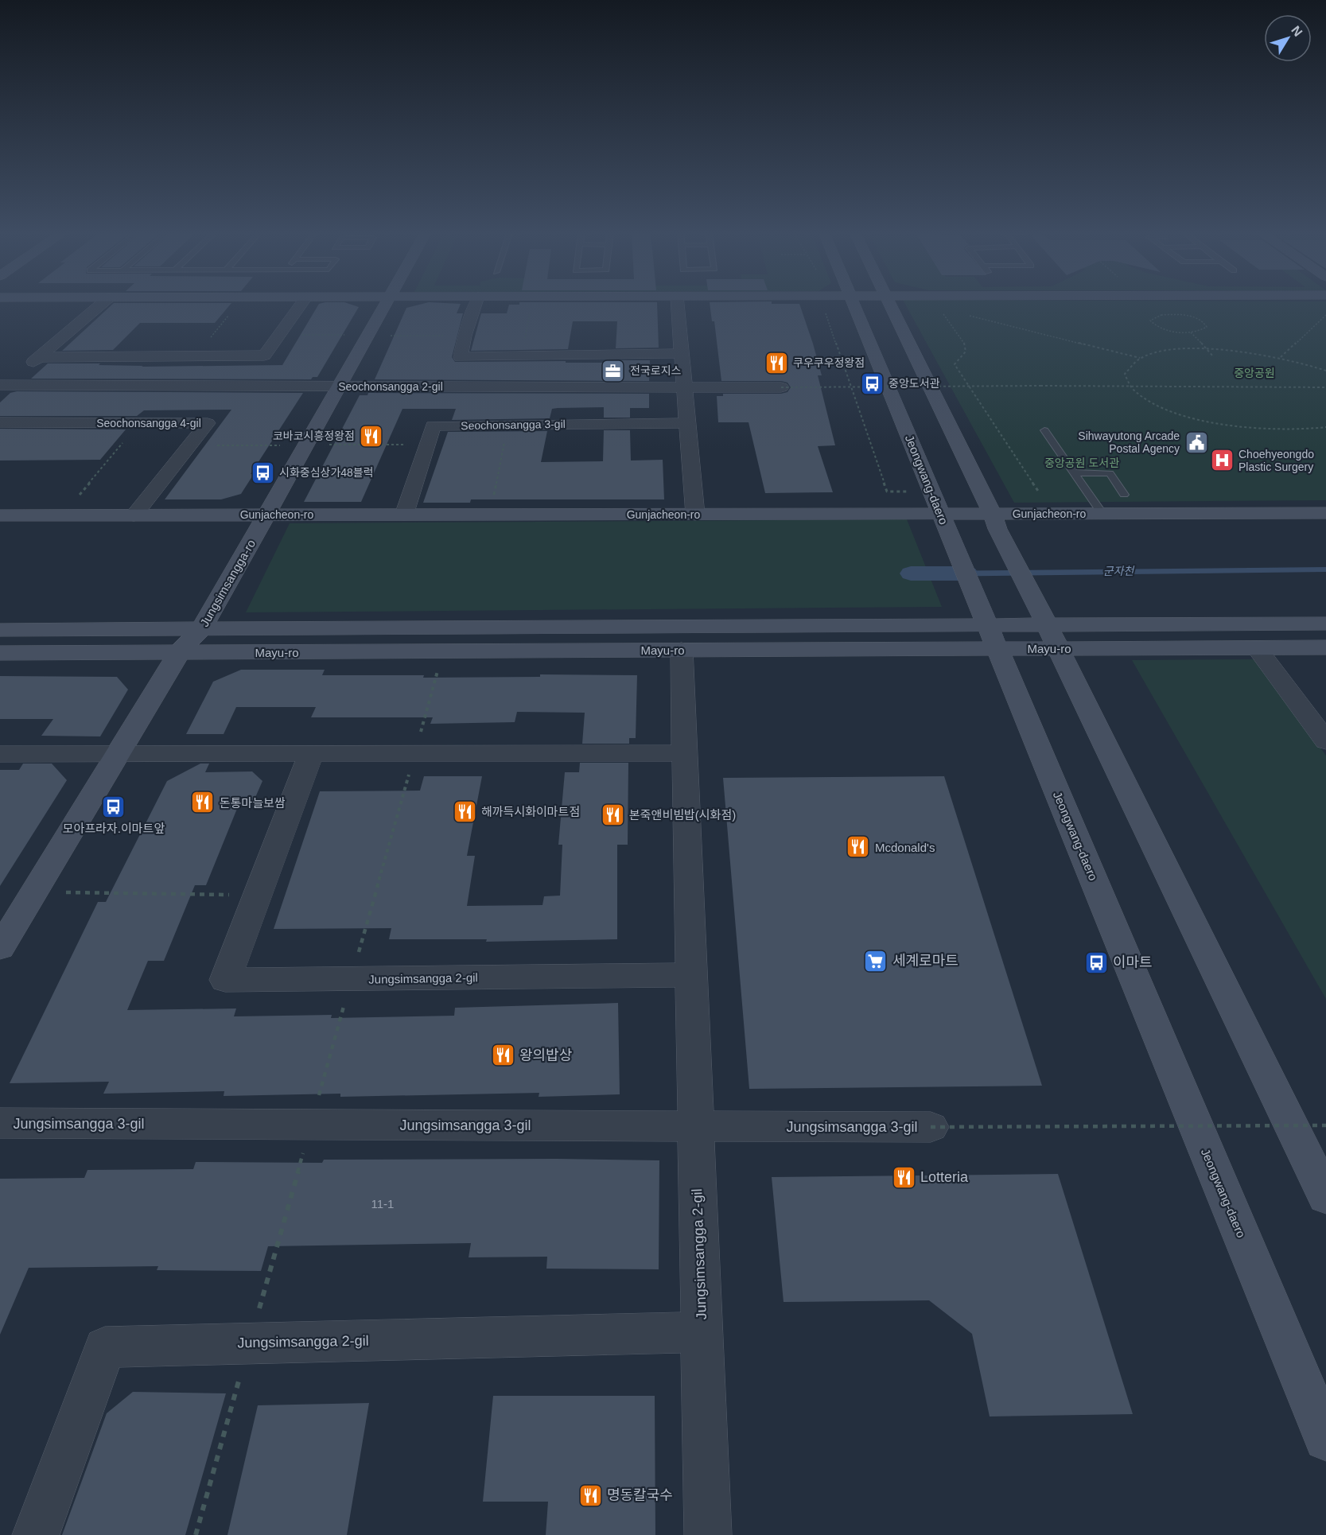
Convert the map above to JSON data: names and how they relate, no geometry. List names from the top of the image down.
{
  "streets": {
    "street": [
      "Seochonsangga 2-gil",
      "Seochonsangga 4-gil",
      "Seochonsangga 3-gil",
      "Jeongwang-daero",
      "Gunjacheon-ro",
      "Jungsimsangga-ro",
      "Mayu-ro",
      "Jungsimsangga 2-gil",
      "Jungsimsangga 3-gil"
    ]
  },
  "crossings": [
    ["Seochonsangga 2-gil", "Jungsimsangga-ro"],
    ["Seochonsangga 4-gil", "Gunjacheon-ro"],
    ["Seochonsangga 3-gil", "Gunjacheon-ro"],
    ["Jeongwang-daero", "Gunjacheon-ro"],
    ["Jeongwang-daero", "Mayu-ro"],
    ["Gunjacheon-ro", "Jungsimsangga-ro"],
    ["Jungsimsangga-ro", "Mayu-ro"],
    ["Mayu-ro", "Jungsimsangga 2-gil"],
    ["Jungsimsangga 2-gil", "Jungsimsangga 3-gil"]
  ],
  "water": ["군자천"],
  "parks": ["중앙공원", "중앙공원 도서관"],
  "places": {
    "restaurant": [
      "쿠우쿠우정왕점",
      "코바코시흥정왕점",
      "돈통마늘보쌈",
      "해까득시화이마트점",
      "본죽앤비빔밥(시화점)",
      "Mcdonald's",
      "왕의밥상",
      "Lotteria",
      "명동칼국수"
    ],
    "office": ["전국로지스"],
    "bus stop": [
      "중앙도서관",
      "시화중심상가48블럭",
      "모아프라자.이마트앞",
      "이마트"
    ],
    "public building": ["Sihwayutong Arcade Postal Agency"],
    "hospital": ["Choehyeongdo Plastic Surgery"],
    "supermarket": ["세계로마트"]
  },
  "house_numbers": ["11-1"],
  "north": "top right"
}
